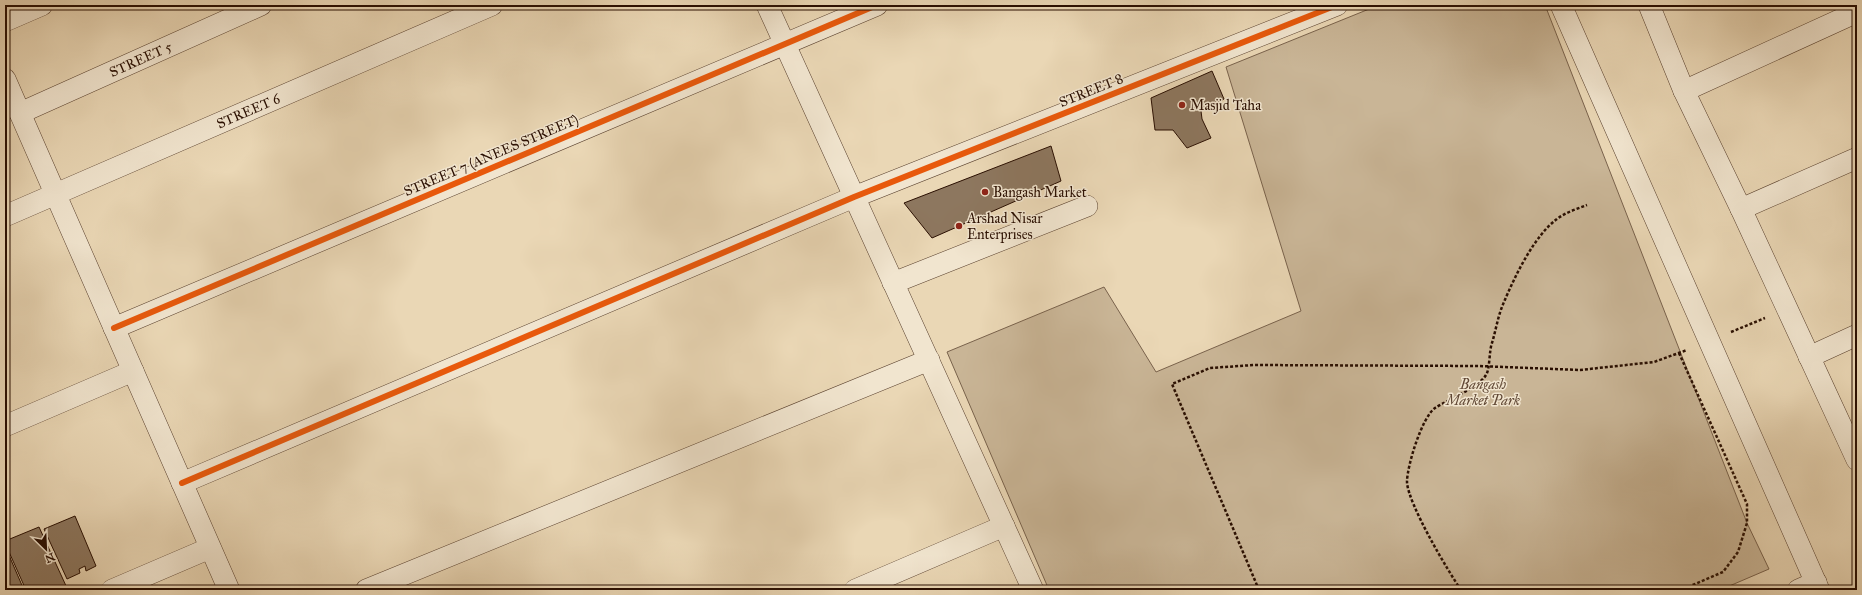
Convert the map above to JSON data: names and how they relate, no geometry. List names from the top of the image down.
{
  "streets": {
    "street": [
      "STREET 5",
      "STREET 8",
      "STREET 6",
      "STREET 7 (ANEES STREET)"
    ]
  },
  "parks": ["Bangash Market Park"],
  "places": ["Masjid Taha", "Bangash Market", "Arshad Nisar Enterprises"],
  "north": "bottom right"
}
